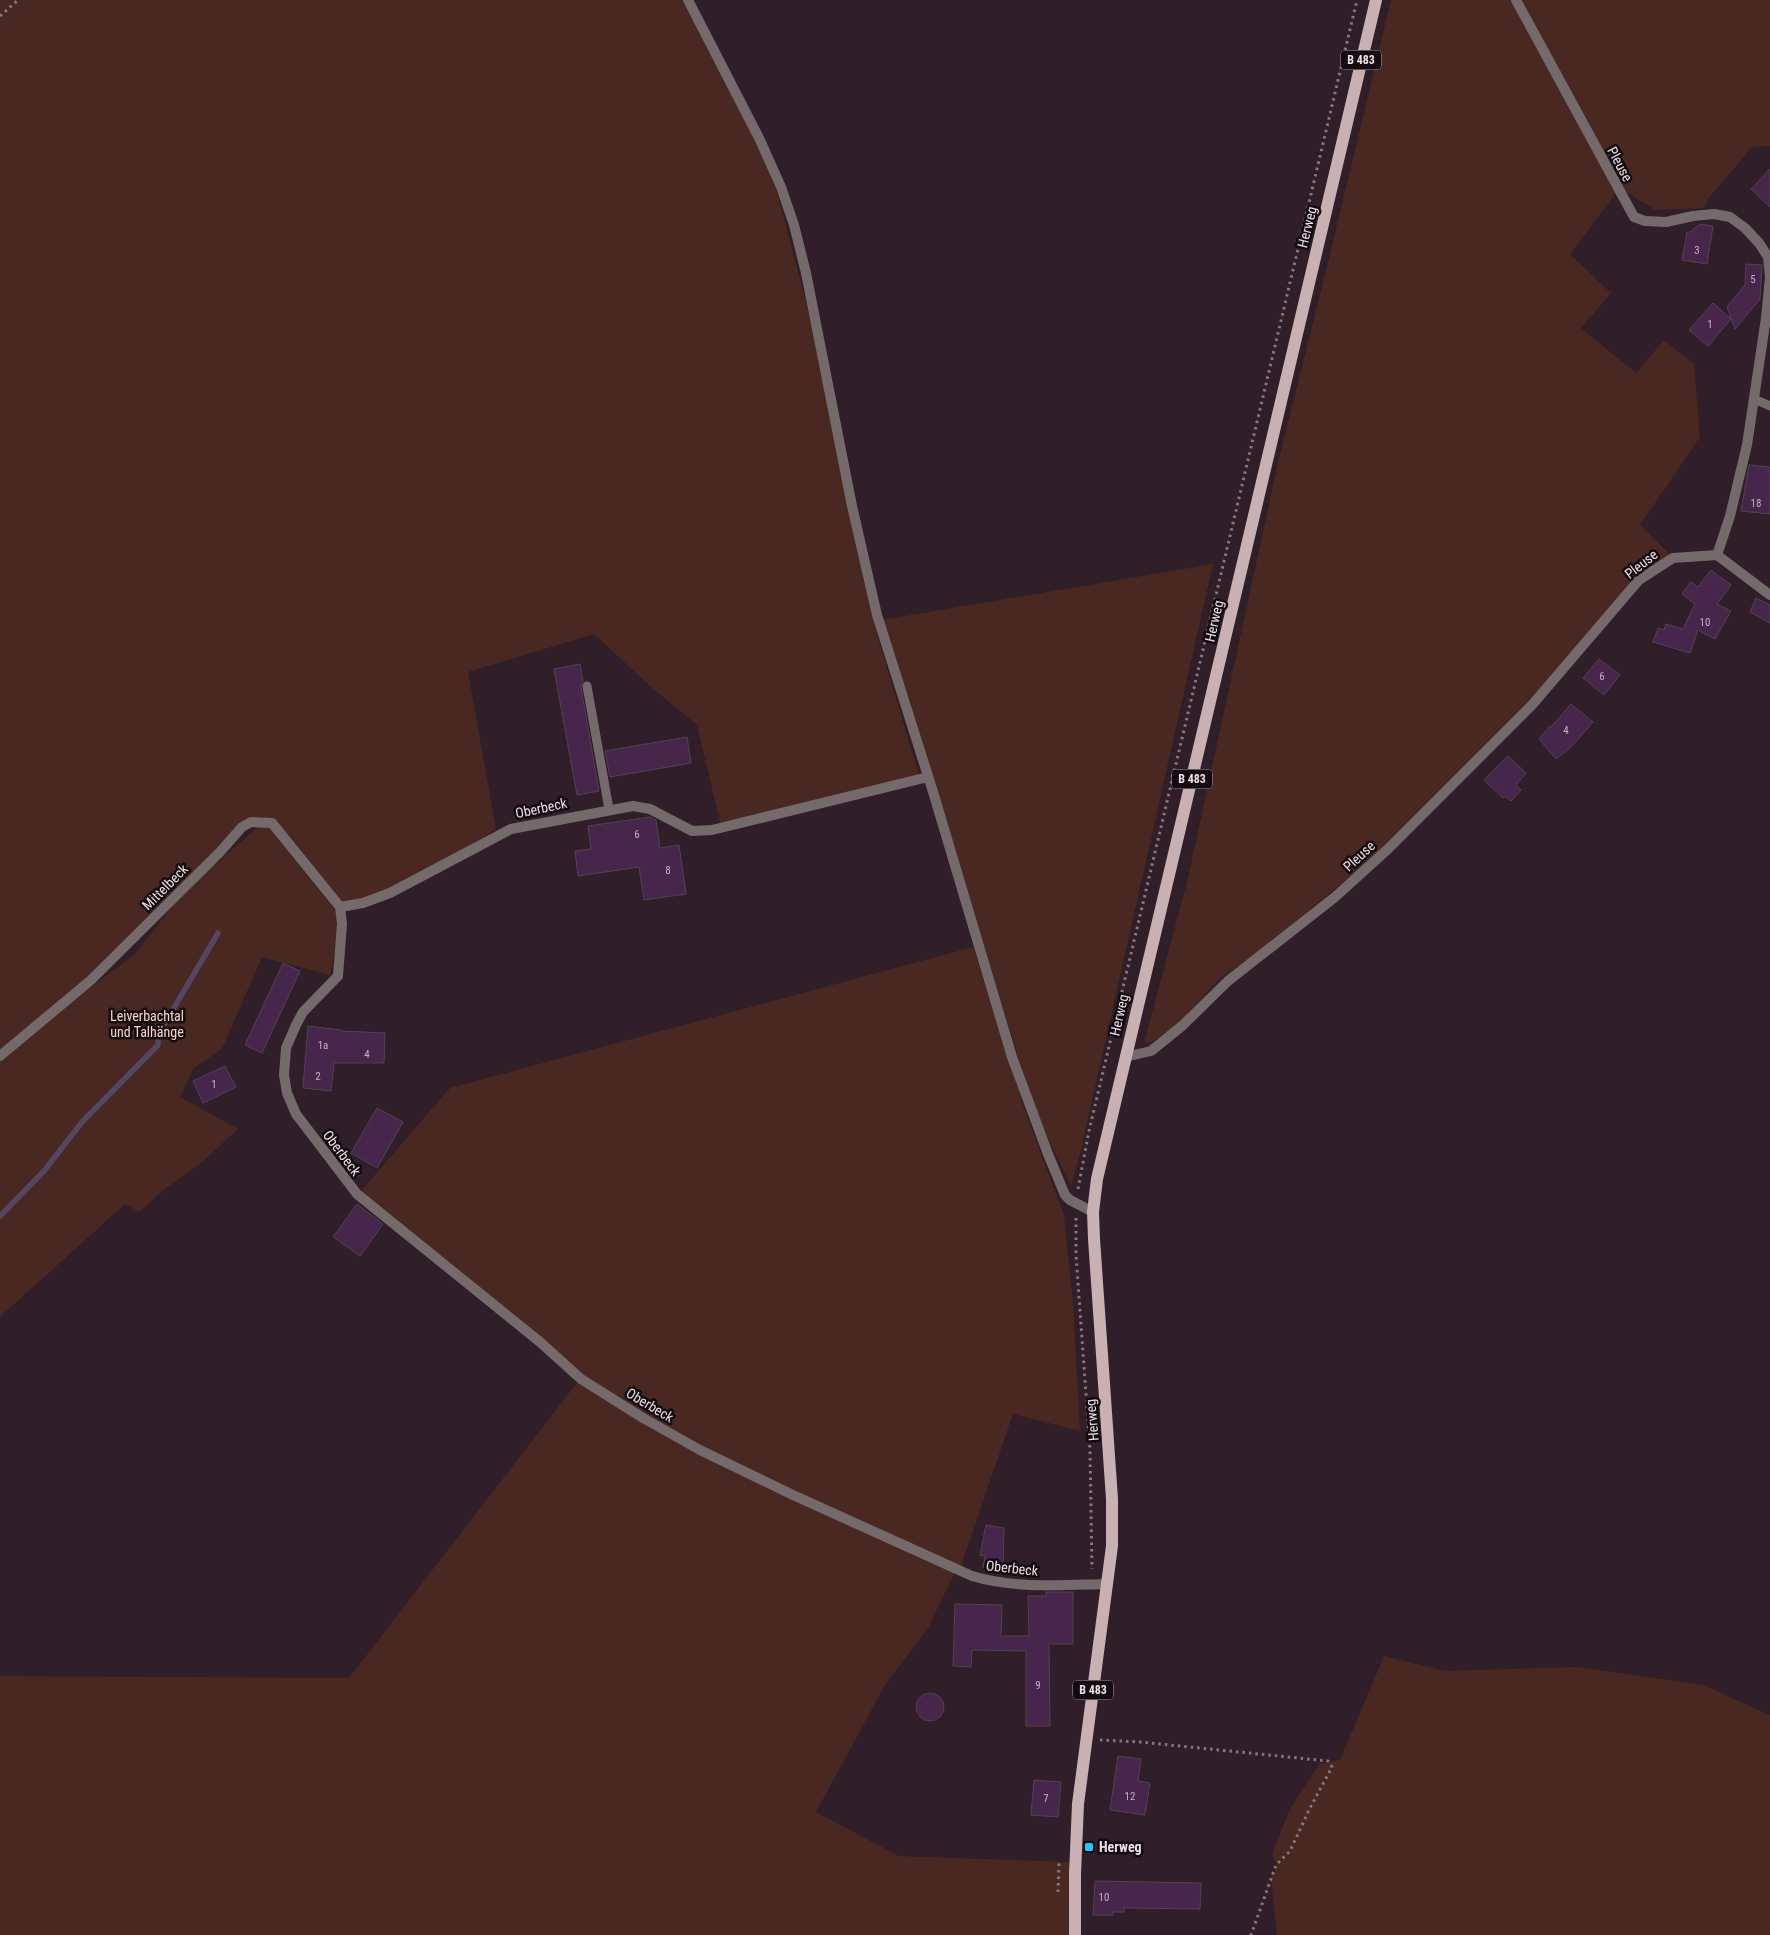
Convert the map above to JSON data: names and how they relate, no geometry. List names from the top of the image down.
{
  "streets": {
    "main road": ["B 483", "Herweg"],
    "street": ["Pleuse", "Oberbeck", "Mittelbeck"]
  },
  "crossings": [
    ["Pleuse", "Herweg"],
    ["Herweg", "Oberbeck"],
    ["Oberbeck", "Mittelbeck"]
  ],
  "parks": ["Leiverbachtal und Talhänge"],
  "places": {
    "transit": ["Herweg"]
  },
  "house_numbers": [
    "3",
    "5",
    "1",
    "18",
    "10",
    "6",
    "4",
    "6",
    "8",
    "1a",
    "4",
    "2",
    "1",
    "9",
    "12",
    "7",
    "10"
  ]
}
